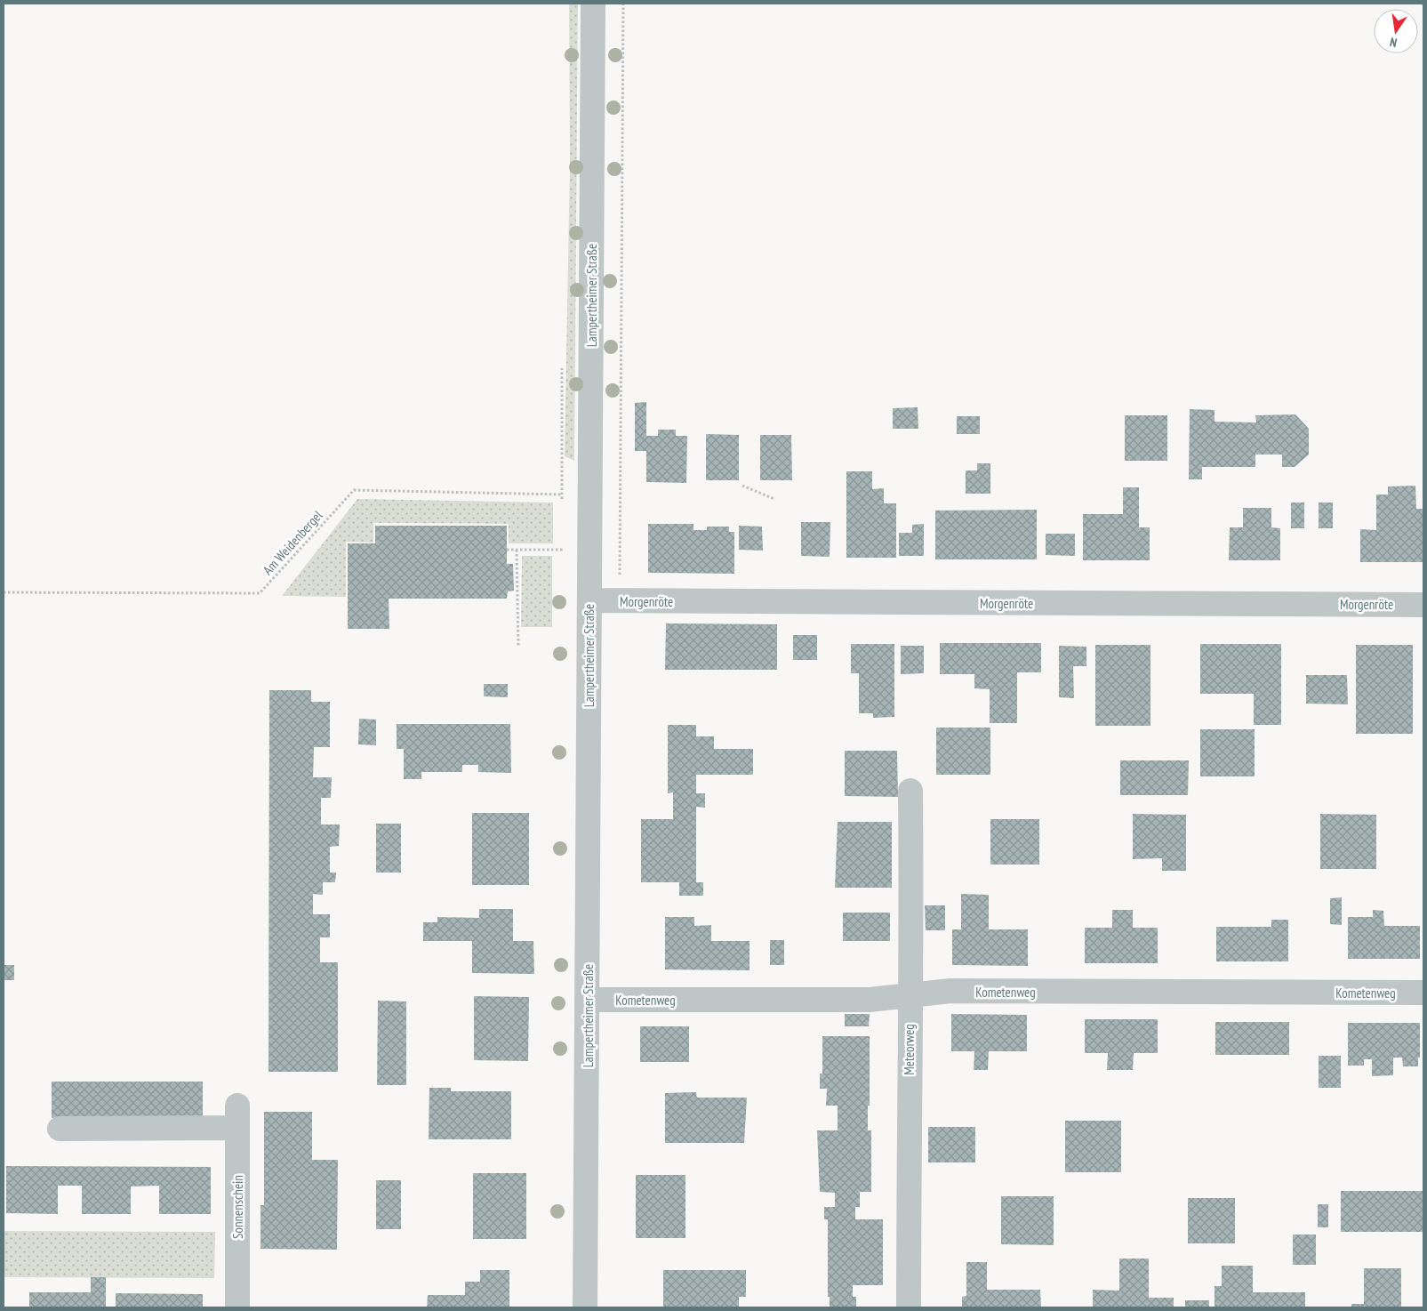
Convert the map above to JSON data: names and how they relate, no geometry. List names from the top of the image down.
{
  "streets": {
    "street": [
      "Lampertheimer Straße",
      "Morgenröte",
      "Kometenweg",
      "Meteorweg",
      "Sonnenschein"
    ],
    "path": ["Am Weidenbergel"]
  },
  "crossings": [
    ["Lampertheimer Straße", "Am Weidenbergel"],
    ["Lampertheimer Straße", "Morgenröte"],
    ["Lampertheimer Straße", "Kometenweg"],
    ["Kometenweg", "Meteorweg"]
  ],
  "north": "bottom"
}
